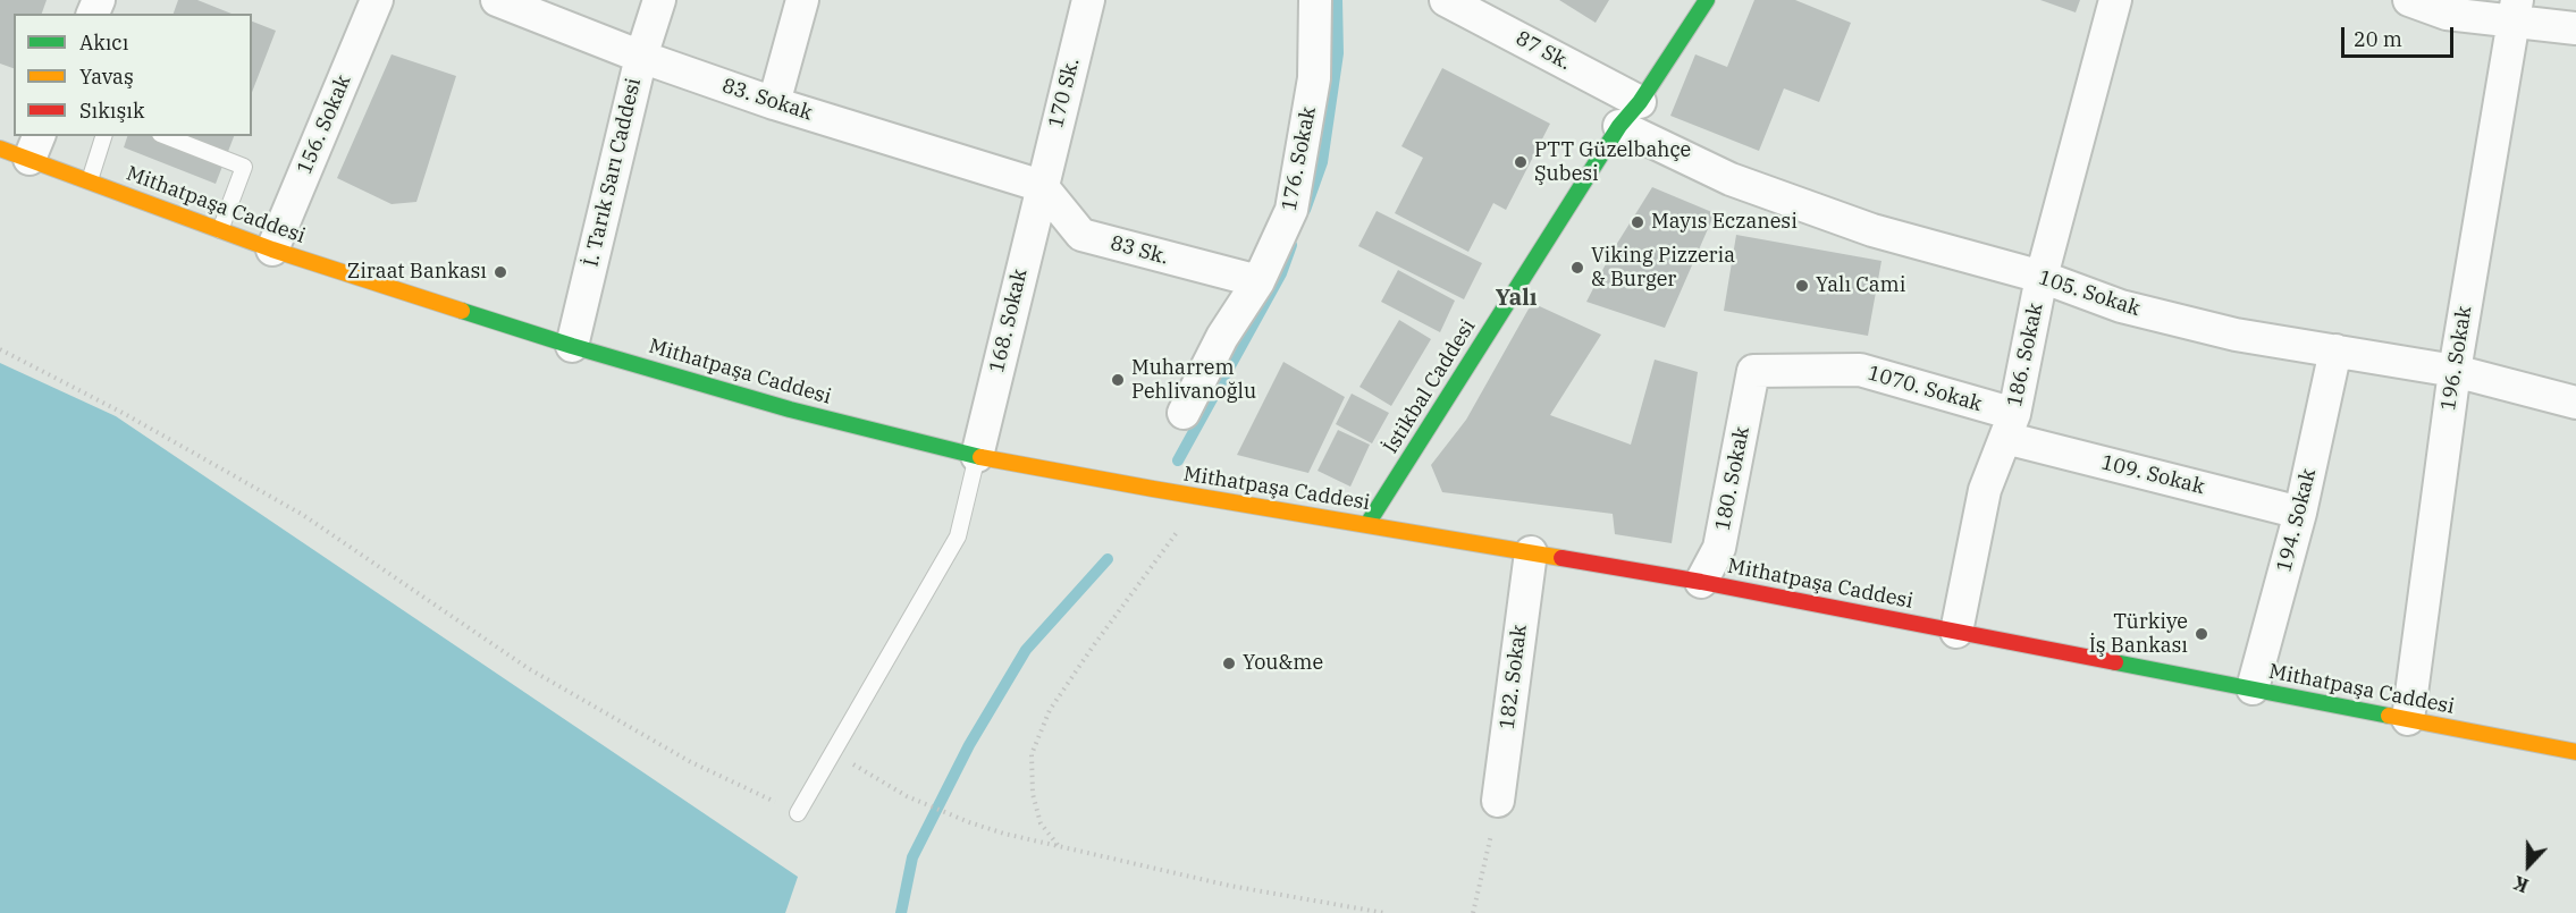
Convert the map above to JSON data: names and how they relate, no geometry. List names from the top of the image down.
{
  "streets": {
    "main road": ["Mithatpaşa Caddesi", "İstikbal Caddesi"],
    "street": [
      "87 Sk.",
      "170 Sk.",
      "83. Sokak",
      "156. Sokak",
      "176. Sokak",
      "İ. Tarık Sarı Caddesi",
      "83 Sk.",
      "105. Sokak",
      "168. Sokak",
      "186. Sokak",
      "196. Sokak",
      "1070. Sokak",
      "109. Sokak",
      "180. Sokak",
      "194. Sokak",
      "182. Sokak"
    ]
  },
  "crossings": [
    ["87 Sk.", "105. Sokak"],
    ["87 Sk.", "İstikbal Caddesi"],
    ["170 Sk.", "83. Sokak"],
    ["170 Sk.", "83 Sk."],
    ["170 Sk.", "168. Sokak"],
    ["83. Sokak", "İ. Tarık Sarı Caddesi"],
    ["83. Sokak", "83 Sk."],
    ["83. Sokak", "168. Sokak"],
    ["156. Sokak", "Mithatpaşa Caddesi"],
    ["176. Sokak", "83 Sk."],
    ["İ. Tarık Sarı Caddesi", "Mithatpaşa Caddesi"],
    ["Mithatpaşa Caddesi", "168. Sokak"],
    ["Mithatpaşa Caddesi", "186. Sokak"],
    ["Mithatpaşa Caddesi", "196. Sokak"],
    ["Mithatpaşa Caddesi", "İstikbal Caddesi"],
    ["Mithatpaşa Caddesi", "180. Sokak"],
    ["Mithatpaşa Caddesi", "194. Sokak"],
    ["Mithatpaşa Caddesi", "182. Sokak"],
    ["83 Sk.", "168. Sokak"],
    ["105. Sokak", "186. Sokak"],
    ["105. Sokak", "196. Sokak"],
    ["105. Sokak", "İstikbal Caddesi"],
    ["105. Sokak", "194. Sokak"],
    ["186. Sokak", "1070. Sokak"],
    ["186. Sokak", "109. Sokak"],
    ["1070. Sokak", "109. Sokak"],
    ["1070. Sokak", "180. Sokak"],
    ["109. Sokak", "194. Sokak"]
  ],
  "districts": ["Yalı"],
  "places": [
    "PTT Güzelbahçe Şubesi",
    "Mayıs Eczanesi",
    "Viking Pizzeria & Burger",
    "Ziraat Bankası",
    "Yalı Cami",
    "Muharrem Pehlivanoğlu",
    "Türkiye İş Bankası",
    "You&me"
  ],
  "legend": ["Akıcı", "Yavaş", "Sıkışık"],
  "scale_bar": "20 m",
  "north": "bottom"
}
